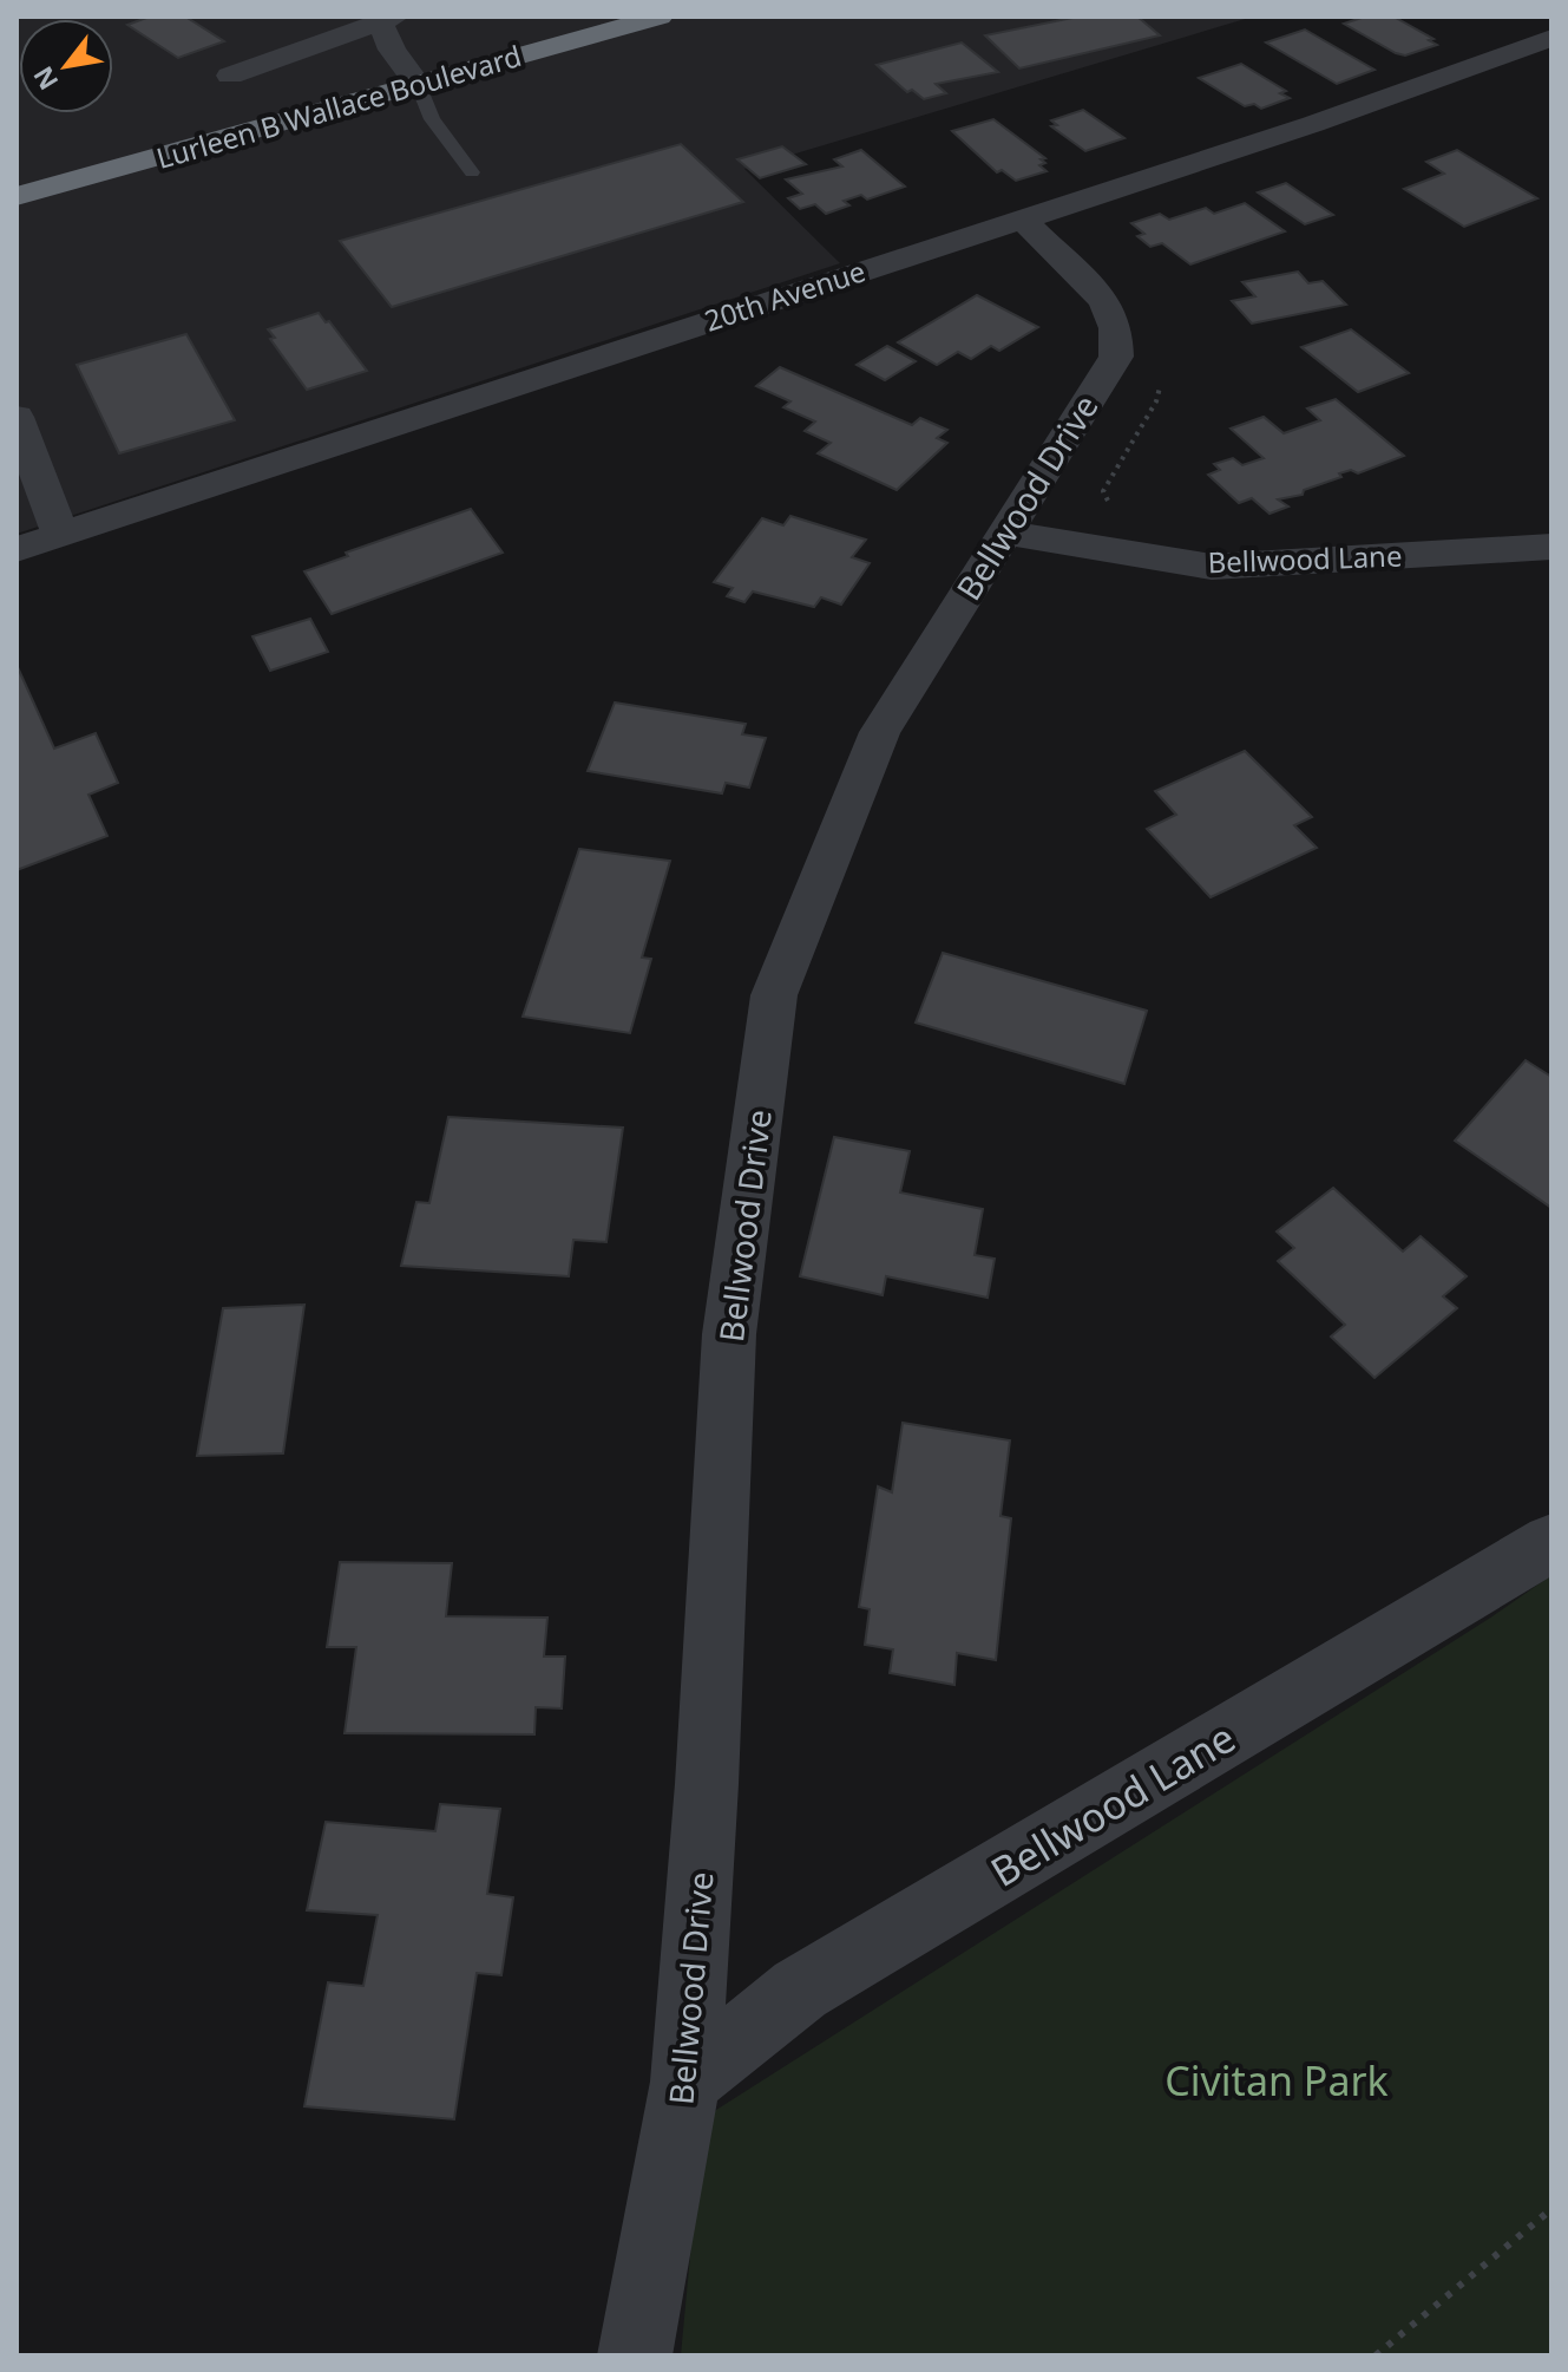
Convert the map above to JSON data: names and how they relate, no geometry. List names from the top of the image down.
{
  "streets": {
    "highway": ["Lurleen B Wallace Boulevard"],
    "street": ["20th Avenue", "Bellwood Drive", "Bellwood Lane"]
  },
  "crossings": [
    ["20th Avenue", "Bellwood Drive"],
    ["Bellwood Drive", "Bellwood Lane"]
  ],
  "parks": ["Civitan Park"],
  "north": "bottom left"
}
